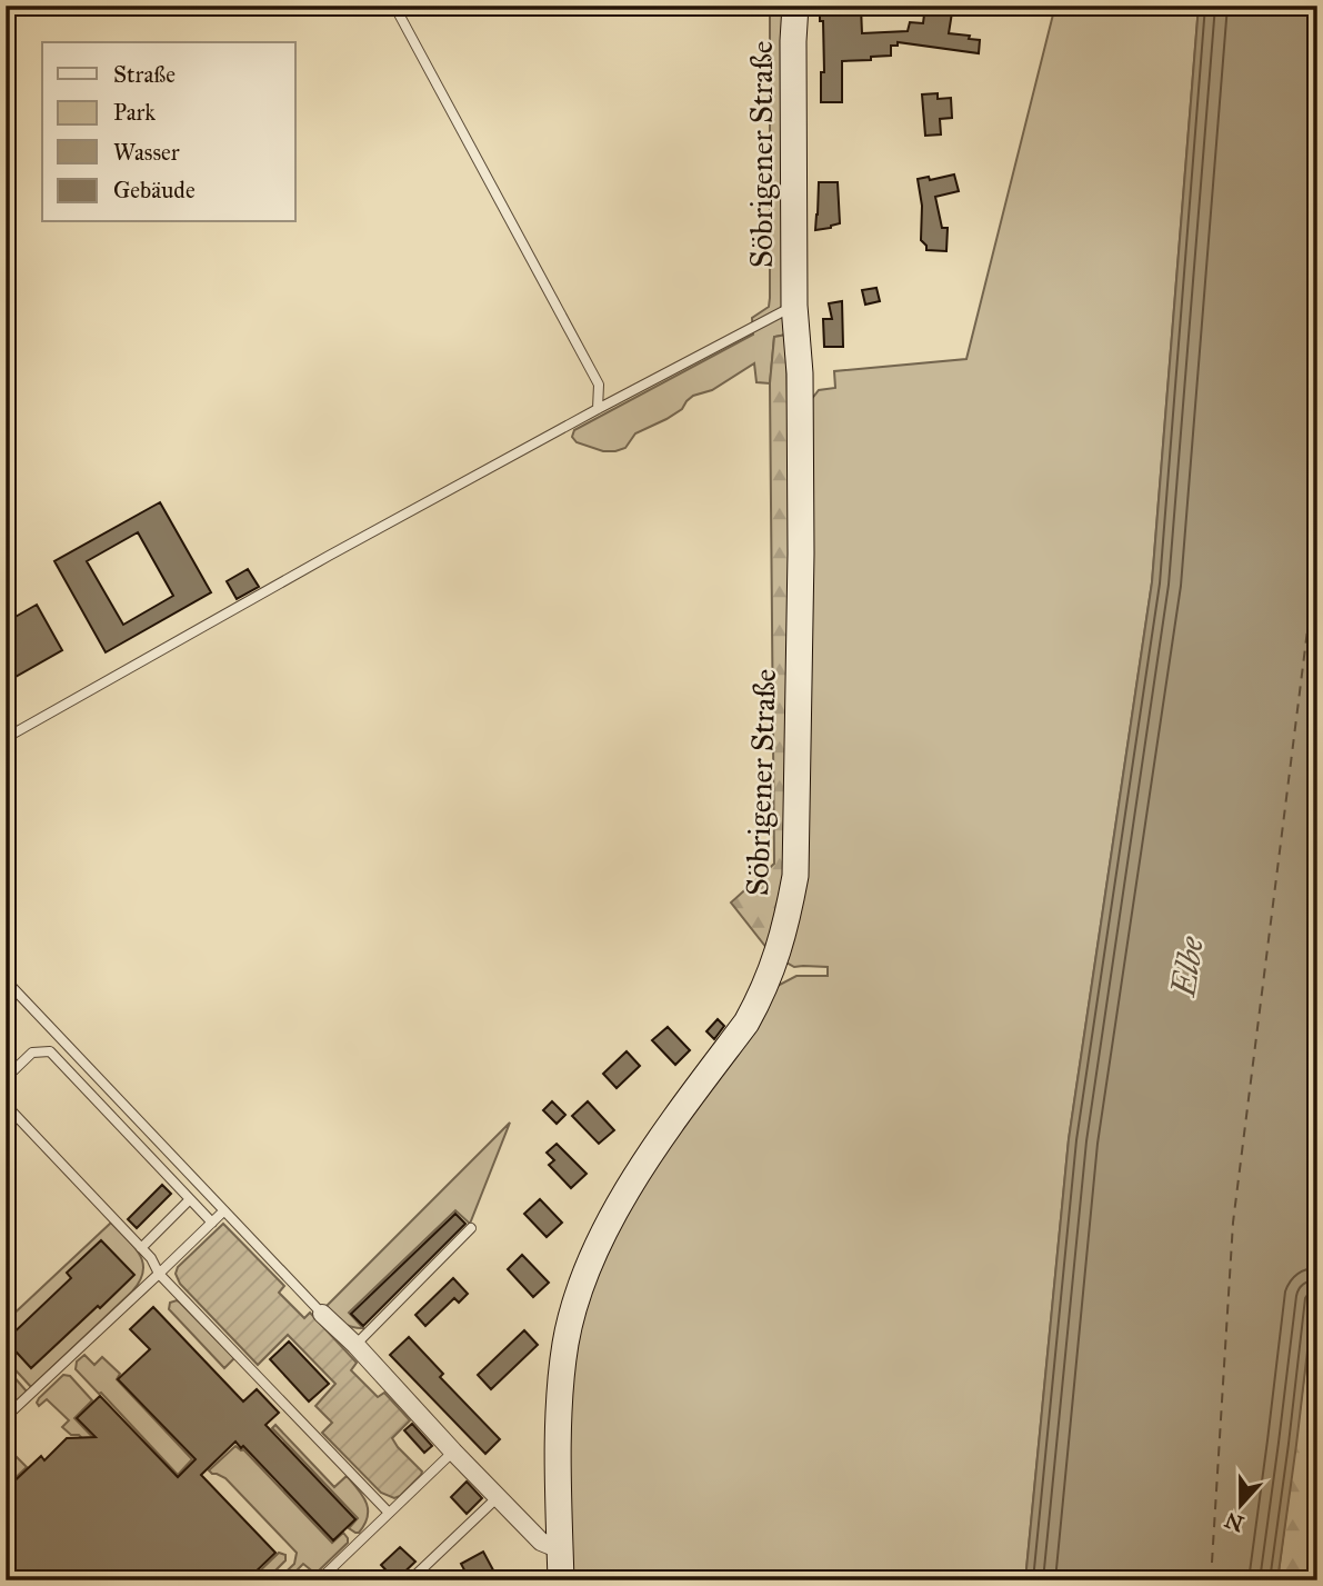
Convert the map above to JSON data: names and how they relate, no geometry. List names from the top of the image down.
{
  "streets": {
    "street": ["Söbrigener Straße"]
  },
  "water": ["Elbe"],
  "legend": [
    "Straße",
    "Park",
    "Wasser",
    "Gebäude"
  ],
  "north": "bottom"
}
